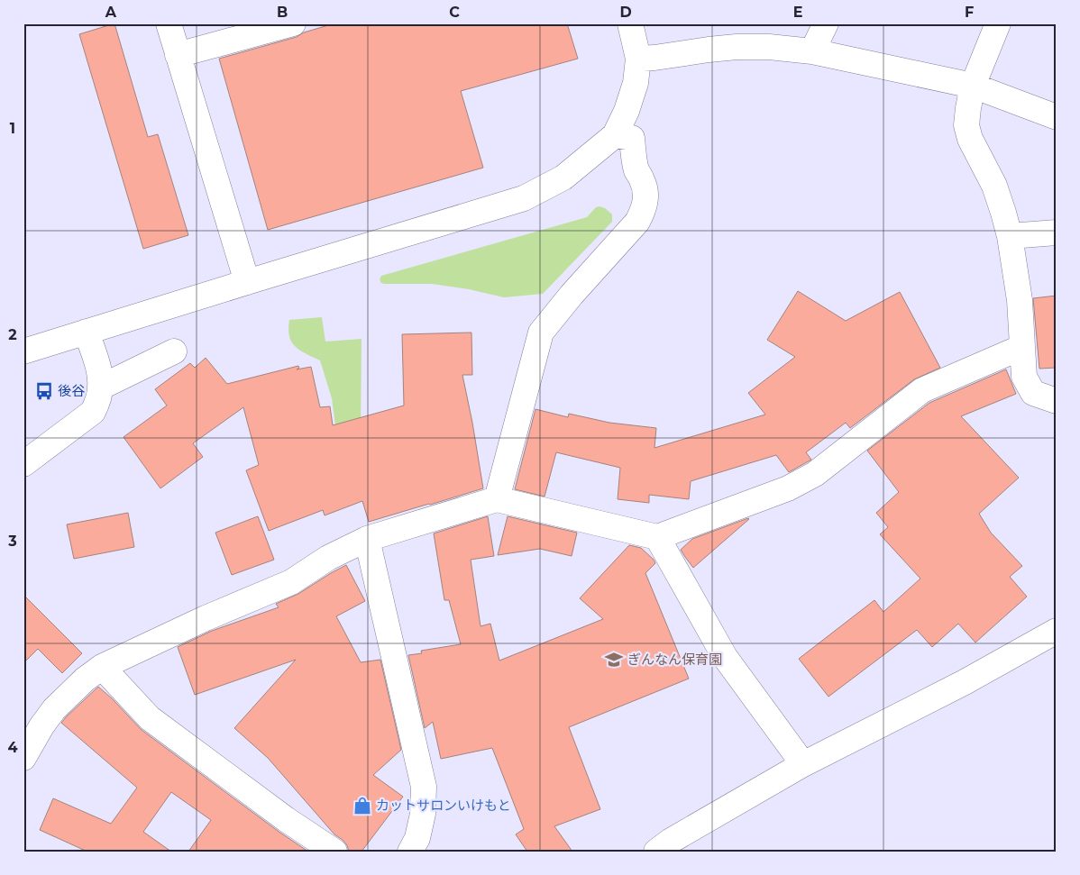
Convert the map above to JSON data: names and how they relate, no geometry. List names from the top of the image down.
{
  "places": {
    "bus stop": ["後谷"],
    "school or university": ["ぎんなん保育園"],
    "shop": ["カットサロンいけもと"]
  },
  "grid": {
    "columns": [
      "A",
      "B",
      "C",
      "D",
      "E",
      "F"
    ],
    "rows": [
      "1",
      "2",
      "3",
      "4"
    ]
  }
}
